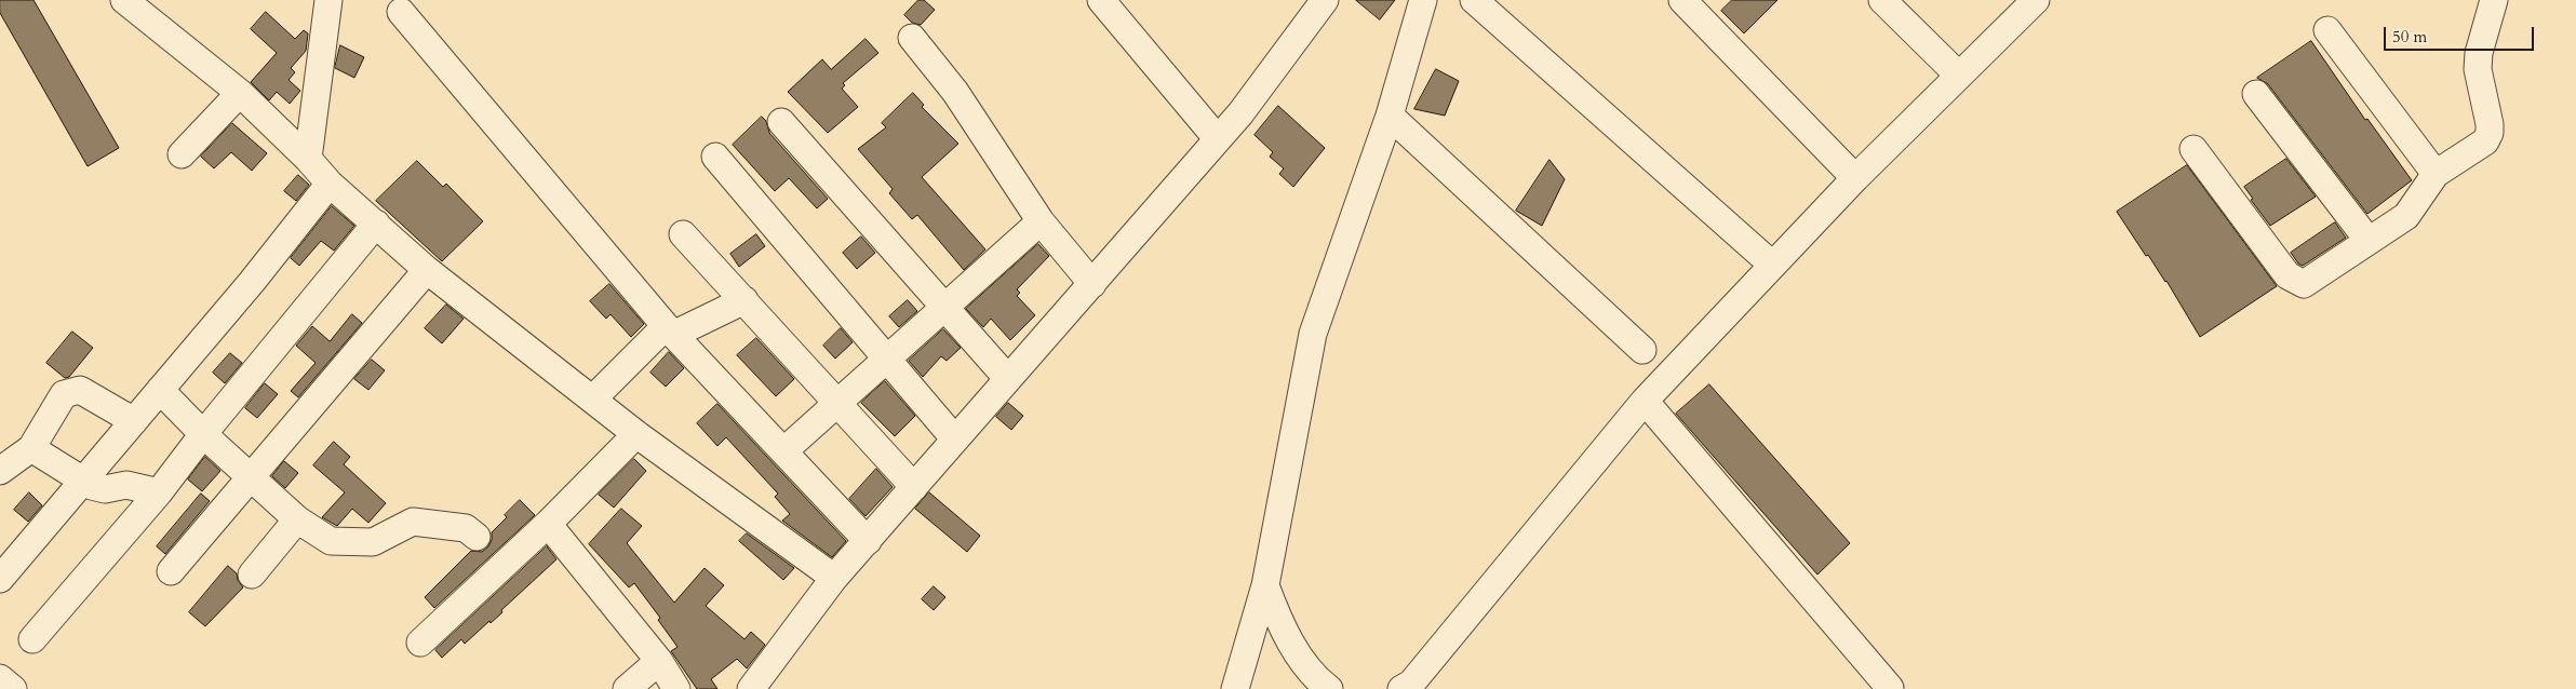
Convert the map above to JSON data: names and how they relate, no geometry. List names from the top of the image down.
{
  "scale_bar": "50 m"
}
